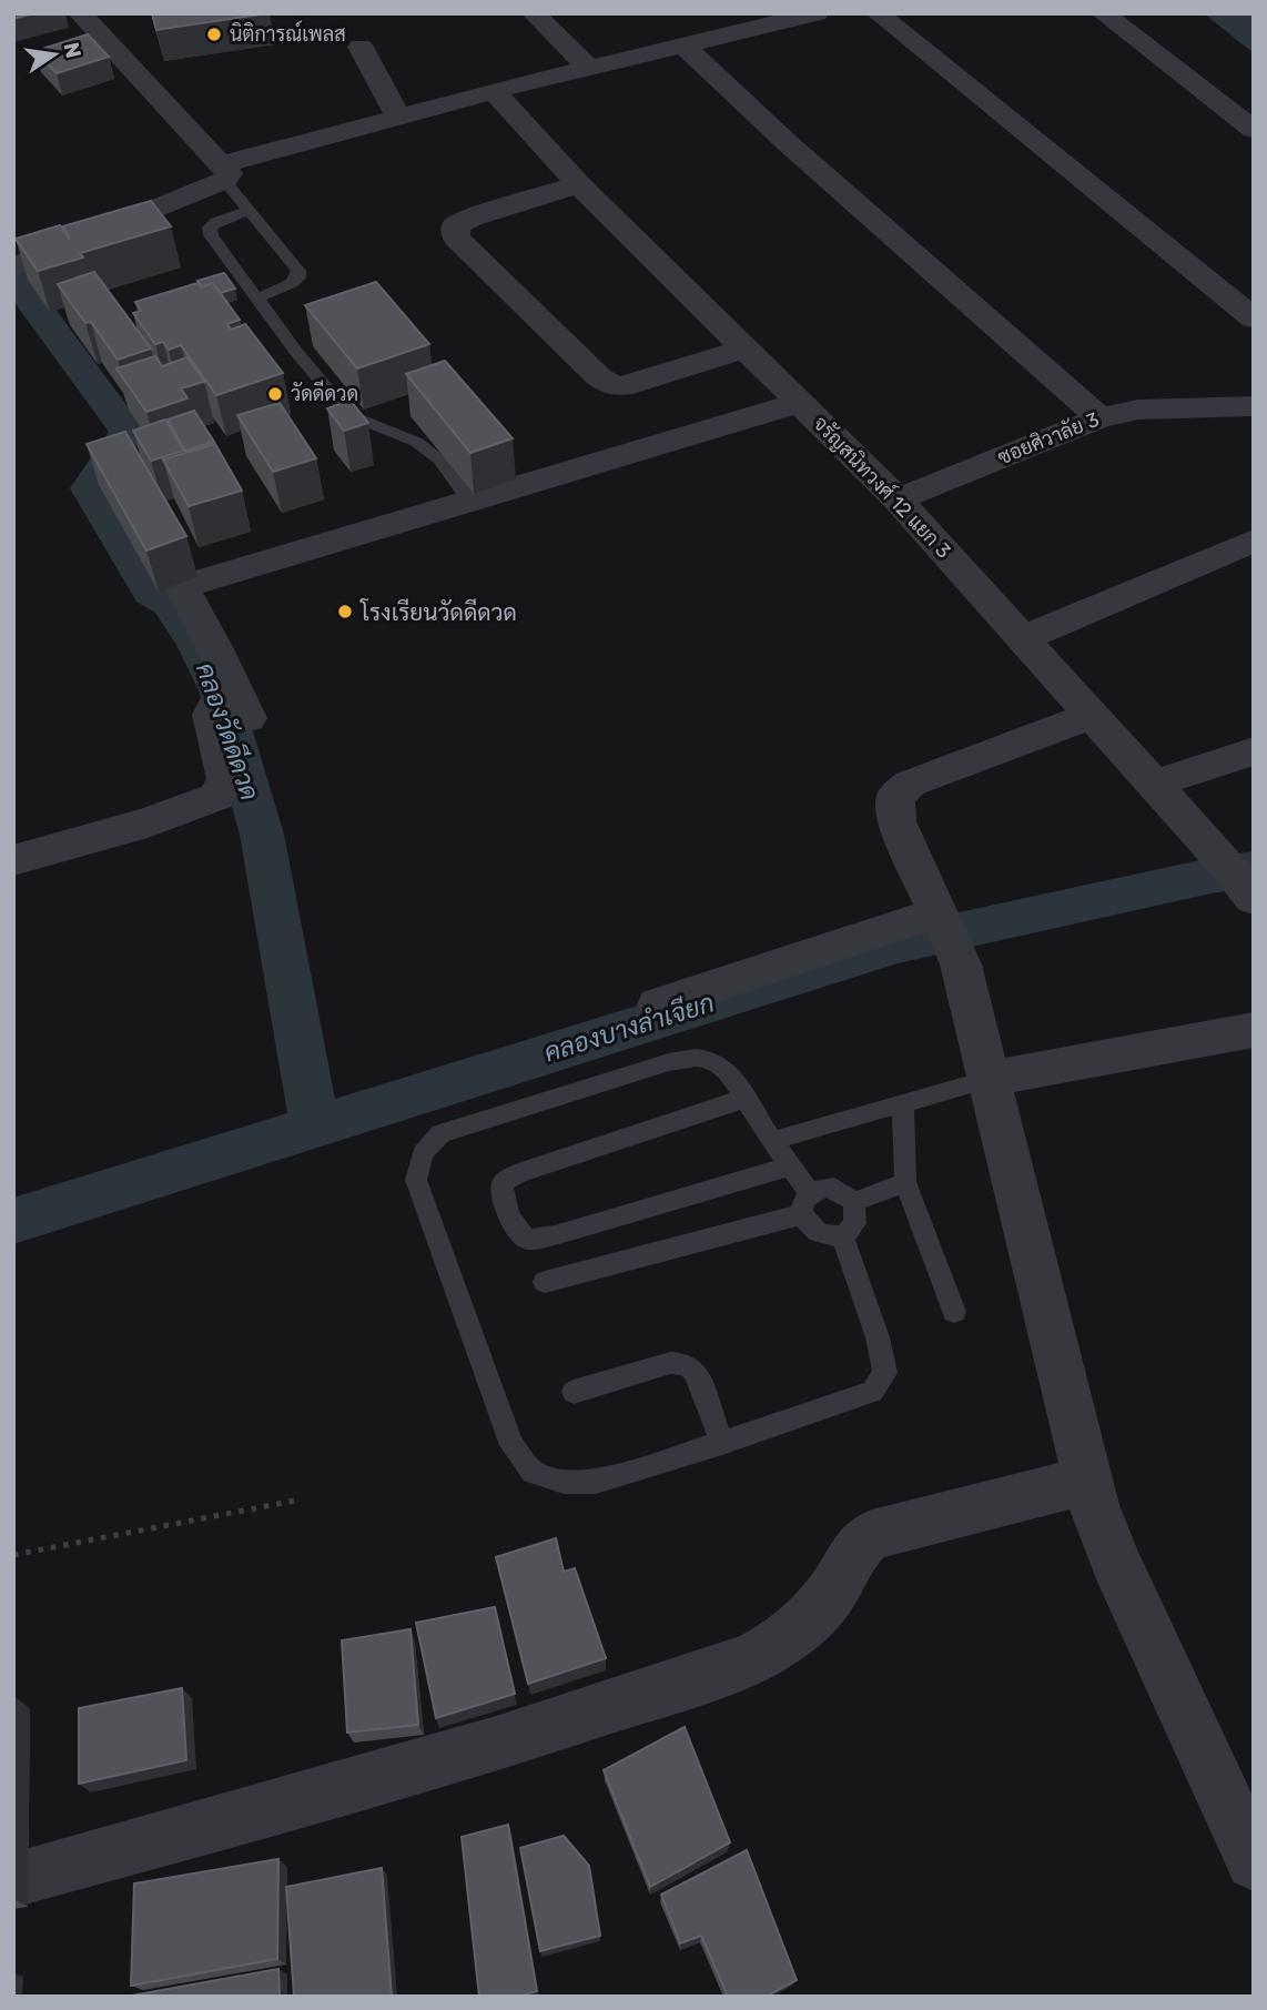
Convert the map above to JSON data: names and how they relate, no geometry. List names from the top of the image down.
{
  "streets": {
    "street": ["ซอยศิวาลัย 3", "จรัญสนิทวงศ์ 12 แยก 3"]
  },
  "crossings": [
    ["ซอยศิวาลัย 3", "จรัญสนิทวงศ์ 12 แยก 3"]
  ],
  "water": ["คลองวัดดีดวด", "คลองบางลำเจียก"],
  "places": ["นิติการณ์เพลส", "วัดดีดวด", "โรงเรียนวัดดีดวด"],
  "north": "right"
}
